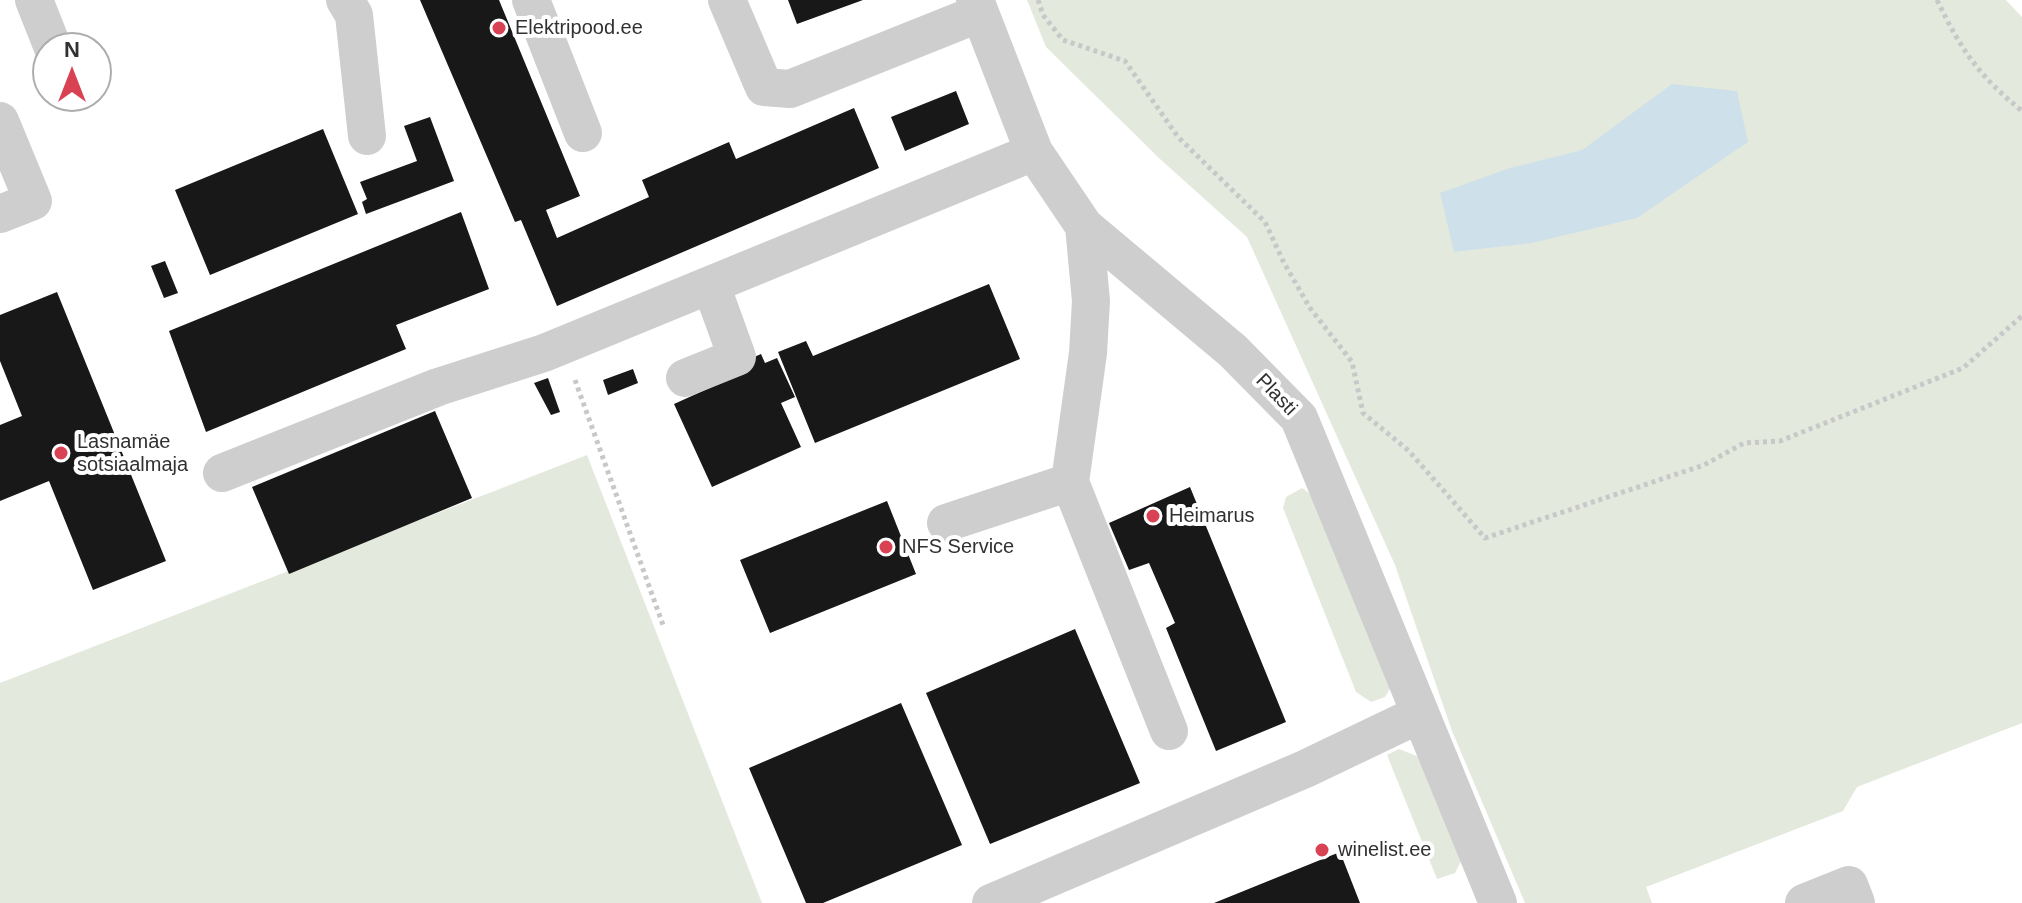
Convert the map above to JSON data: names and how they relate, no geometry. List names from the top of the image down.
{
  "streets": {
    "lane": ["Plasti"]
  },
  "places": [
    "Elektripood.ee",
    "Lasnamäe sotsiaalmaja",
    "Heimarus",
    "NFS Service",
    "winelist.ee"
  ],
  "north": "top"
}
